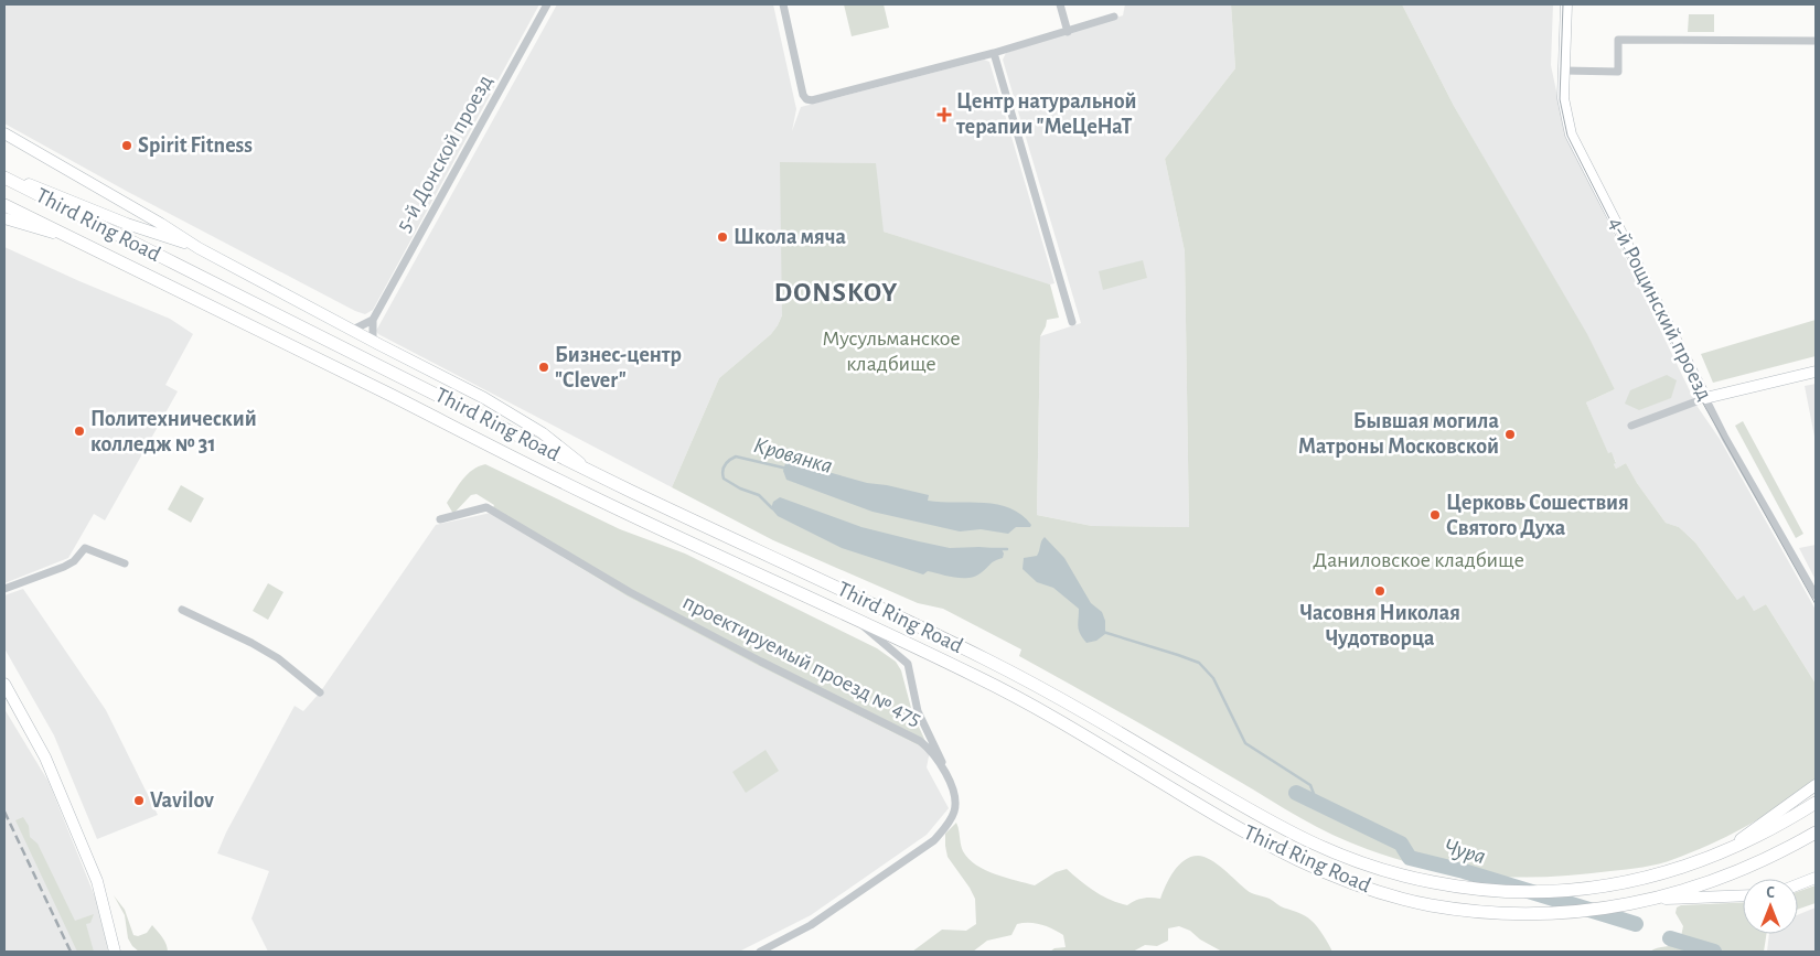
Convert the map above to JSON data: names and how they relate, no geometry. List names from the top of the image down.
{
  "streets": {
    "main road": ["Third Ring Road"],
    "street": ["5-й Донской проезд", "4-й Рощинский проезд", "проектируемый проезд № 475"]
  },
  "districts": ["DONSKOY"],
  "water": ["Кровянка", "Чура"],
  "parks": ["Мусульманское кладбище", "Даниловское кладбище"],
  "places": {
    "health": ["Центр натуральной терапии \"МеЦеНаТ"],
    "other": [
      "Spirit Fitness",
      "Школа мяча",
      "Бизнес-центр \"Clever\"",
      "Политехнический колледж № 31",
      "Бывшая могила Матроны Московской",
      "Церковь Сошествия Святого Духа",
      "Часовня Николая Чудотворца",
      "Vavilov"
    ]
  },
  "north": "top"
}
